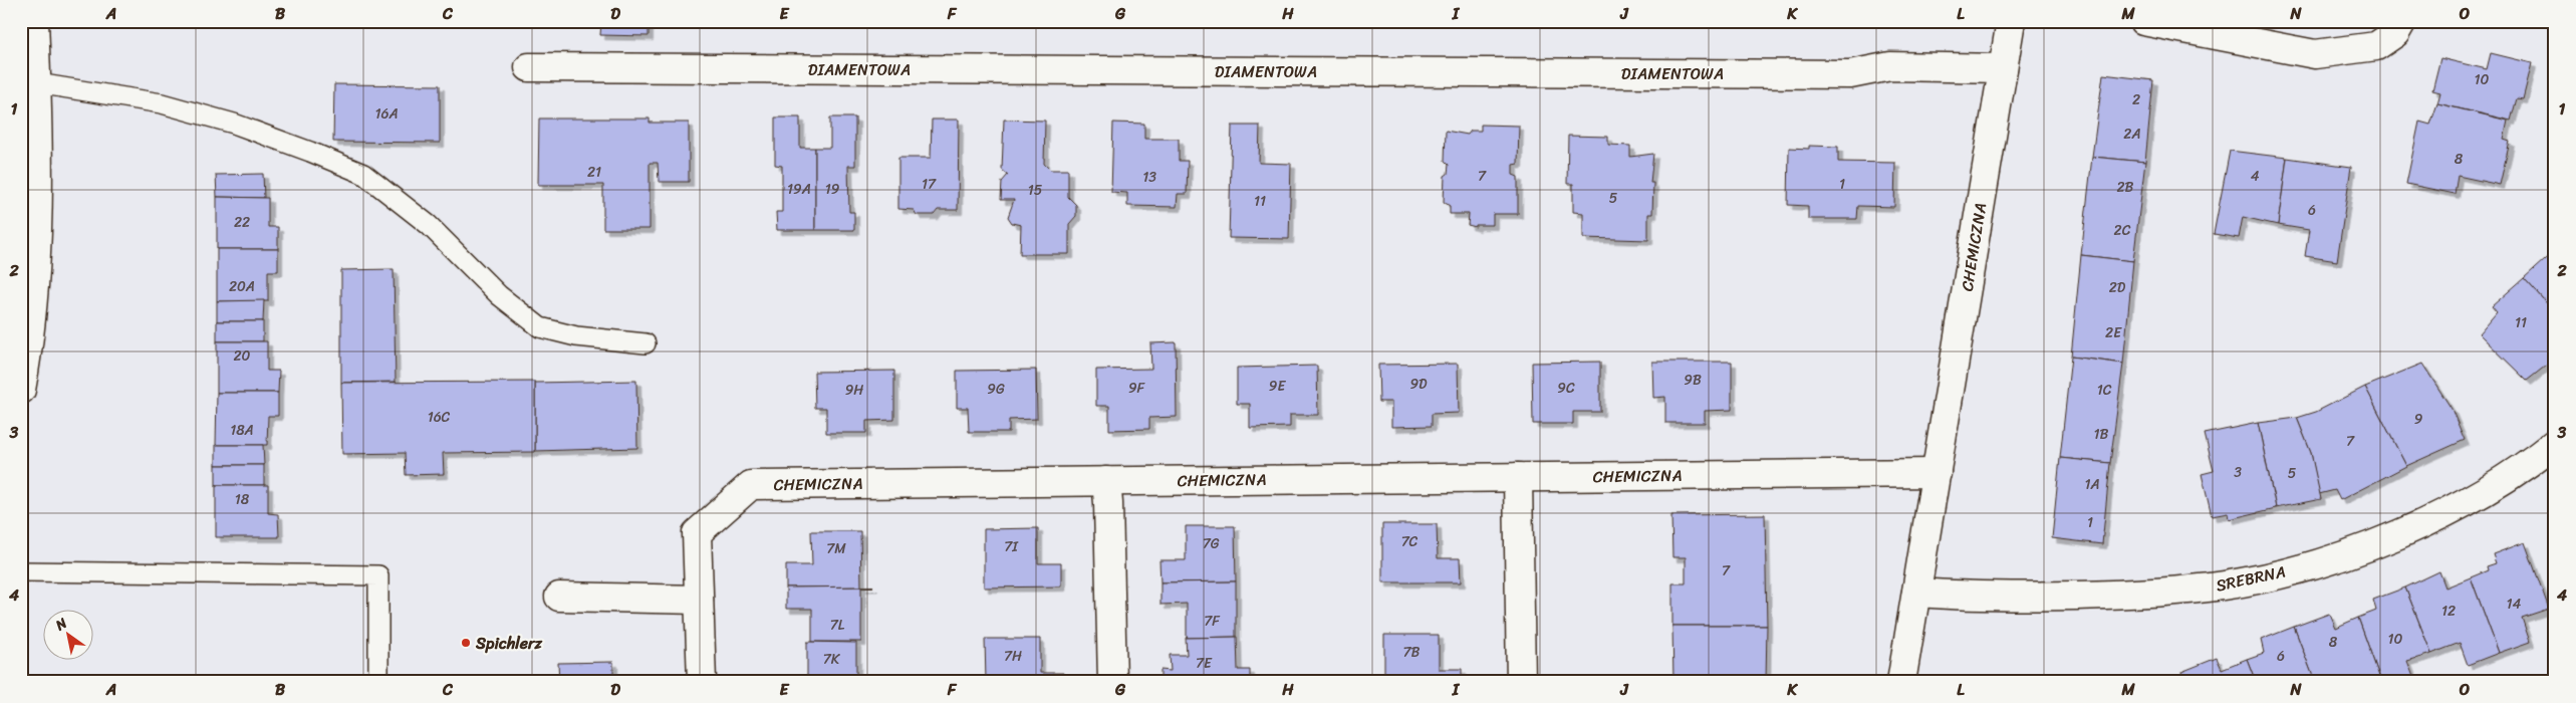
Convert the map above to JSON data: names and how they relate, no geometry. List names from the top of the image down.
{
  "streets": {
    "street": ["DIAMENTOWA", "CHEMICZNA", "SREBRNA"]
  },
  "crossings": [
    ["DIAMENTOWA", "CHEMICZNA"],
    ["CHEMICZNA", "SREBRNA"]
  ],
  "places": ["Spichlerz"],
  "house_numbers": [
    "10",
    "2",
    "16A",
    "2A",
    "8",
    "21",
    "7",
    "4",
    "13",
    "17",
    "1",
    "2B",
    "19A",
    "19",
    "15",
    "5",
    "11",
    "6",
    "22",
    "2C",
    "20A",
    "2D",
    "11",
    "2E",
    "20",
    "9B",
    "9D",
    "9E",
    "9F",
    "9C",
    "9G",
    "9H",
    "1C",
    "16C",
    "9",
    "18A",
    "1B",
    "7",
    "3",
    "5",
    "1A",
    "18",
    "1",
    "7C",
    "7G",
    "7I",
    "7M",
    "7",
    "14",
    "12",
    "7F",
    "7L",
    "10",
    "8",
    "7B",
    "7H",
    "6",
    "7K",
    "7E"
  ],
  "north": "top left",
  "grid": {
    "columns": [
      "A",
      "B",
      "C",
      "D",
      "E",
      "F",
      "G",
      "H",
      "I",
      "J",
      "K",
      "L",
      "M",
      "N",
      "O"
    ],
    "rows": [
      "1",
      "2",
      "3",
      "4"
    ]
  }
}
